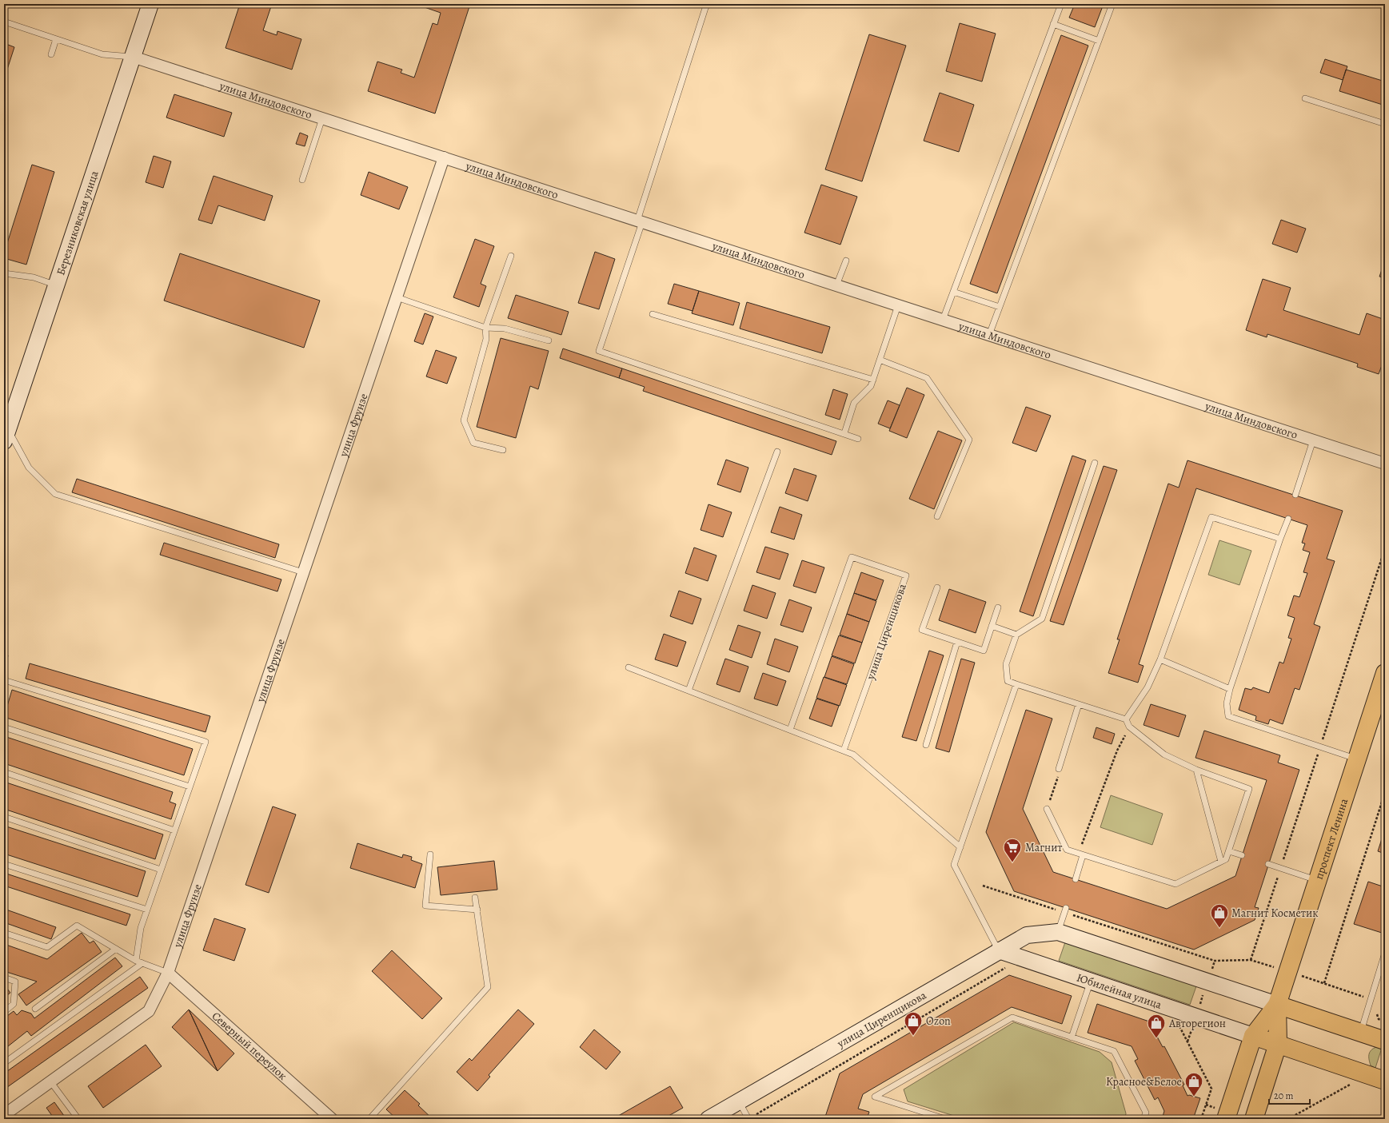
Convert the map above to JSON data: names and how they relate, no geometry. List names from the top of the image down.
{
  "streets": {
    "main road": ["проспект Ленина", "Юбилейная улица"],
    "street": [
      "улица Миндовского",
      "Березниковская улица",
      "улица Фрунзе",
      "улица Циренщикова",
      "Северный переулок"
    ]
  },
  "crossings": [
    ["улица Миндовского", "Березниковская улица"],
    ["улица Миндовского", "улица Фрунзе"],
    ["улица Фрунзе", "Северный переулок"],
    ["улица Циренщикова", "Юбилейная улица"],
    ["проспект Ленина", "Юбилейная улица"]
  ],
  "places": {
    "supermarket": ["Магнит"],
    "shop": [
      "Магнит Косметик",
      "Ozon",
      "Авторегион",
      "Красное&Белое"
    ]
  },
  "scale_bar": "20 m"
}
